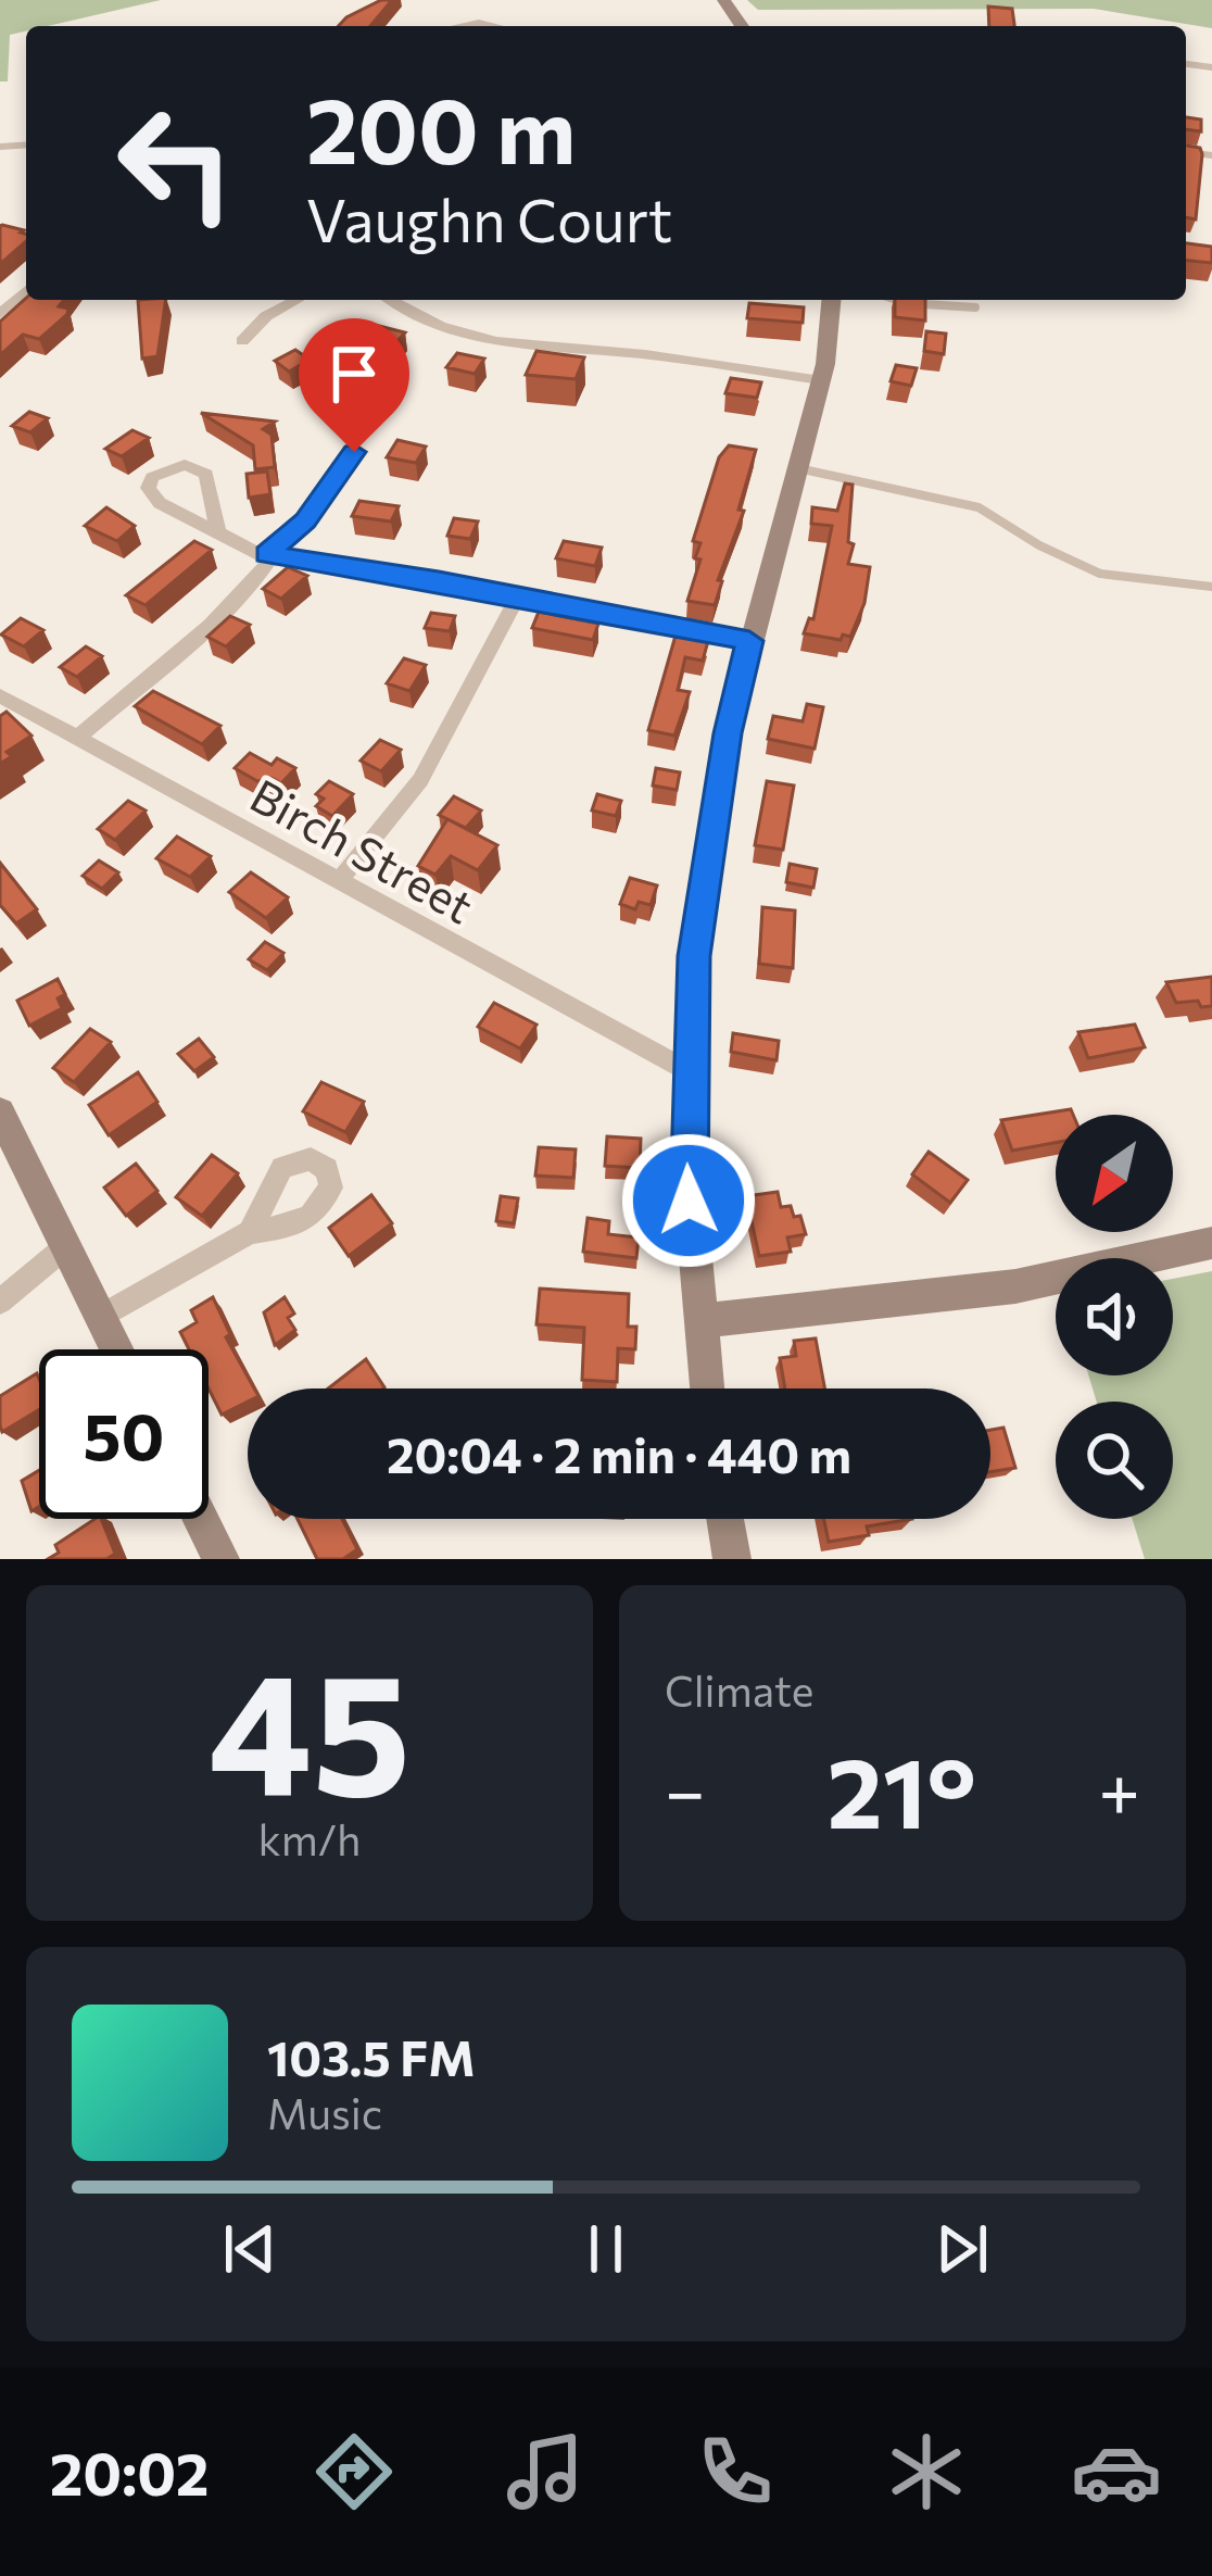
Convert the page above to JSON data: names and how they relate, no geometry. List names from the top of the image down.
{
  "streets": {
    "street": ["Birch Street"]
  },
  "north": "bottom left",
  "page": {
    "turn": ["200 m", "Vaughn Court"],
    "limit": "50",
    "trip": "20:04 · 2 min · 440 m",
    "tile": [
      ["45", "km/h"],
      "Climate"
    ],
    "heat": ["−", "21°", "+"],
    "song": ["103.5 FM", "Music"],
    "tabs": "20:02"
  }
}
